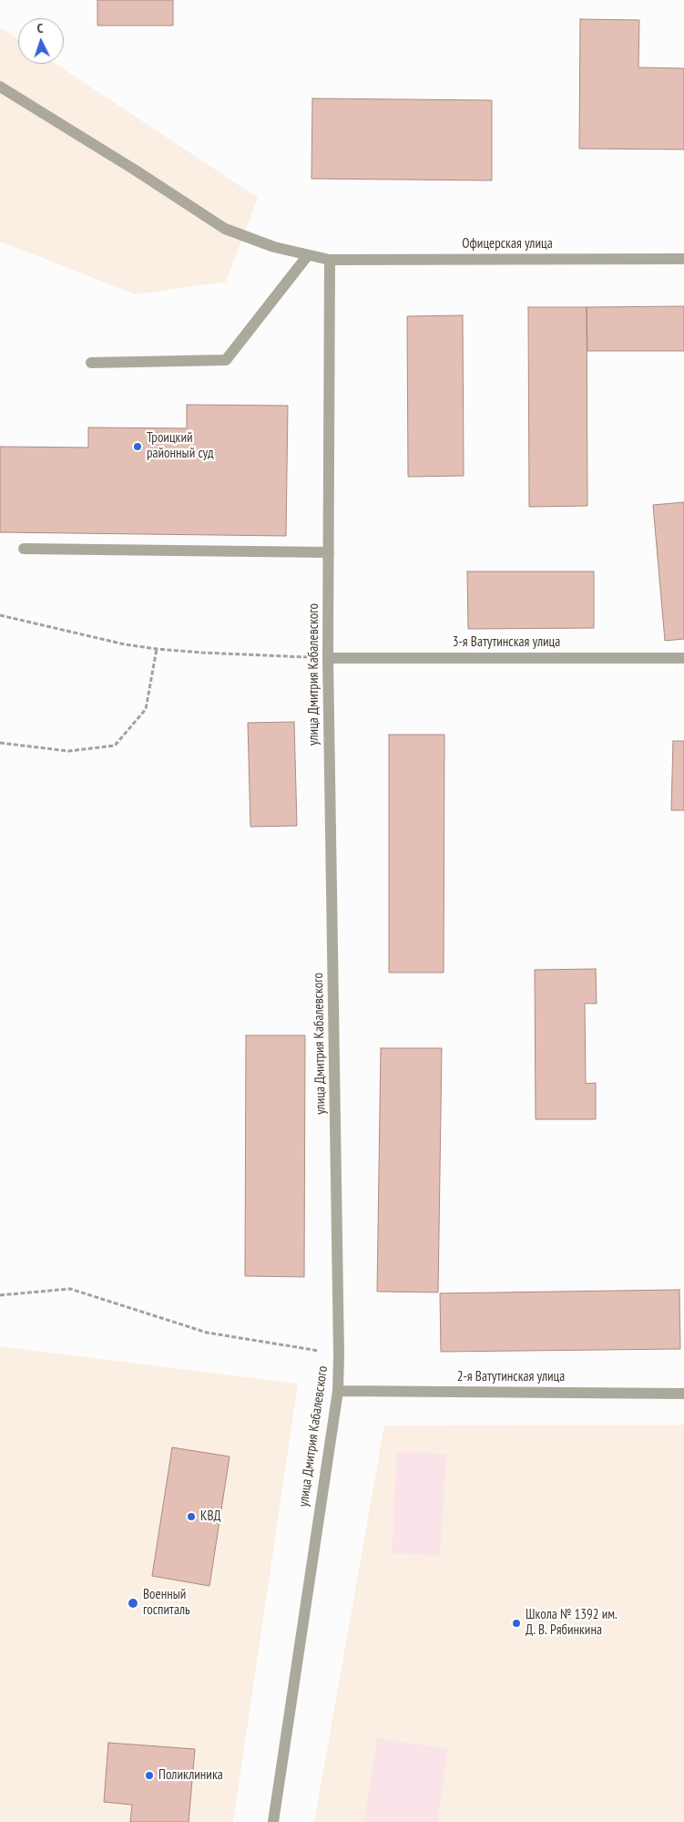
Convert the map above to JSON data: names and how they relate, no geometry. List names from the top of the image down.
{
  "streets": {
    "street": [
      "Офицерская улица",
      "3-я Ватутинская улица",
      "улица Дмитрия Кабалевского",
      "2-я Ватутинская улица"
    ]
  },
  "crossings": [
    ["Офицерская улица", "улица Дмитрия Кабалевского"],
    ["3-я Ватутинская улица", "улица Дмитрия Кабалевского"],
    ["улица Дмитрия Кабалевского", "2-я Ватутинская улица"]
  ],
  "places": [
    "Троицкий районный суд",
    "КВД",
    "Военный госпиталь",
    "Школа № 1392 им. Д. В. Рябинкина",
    "Поликлиника"
  ],
  "north": "top"
}
